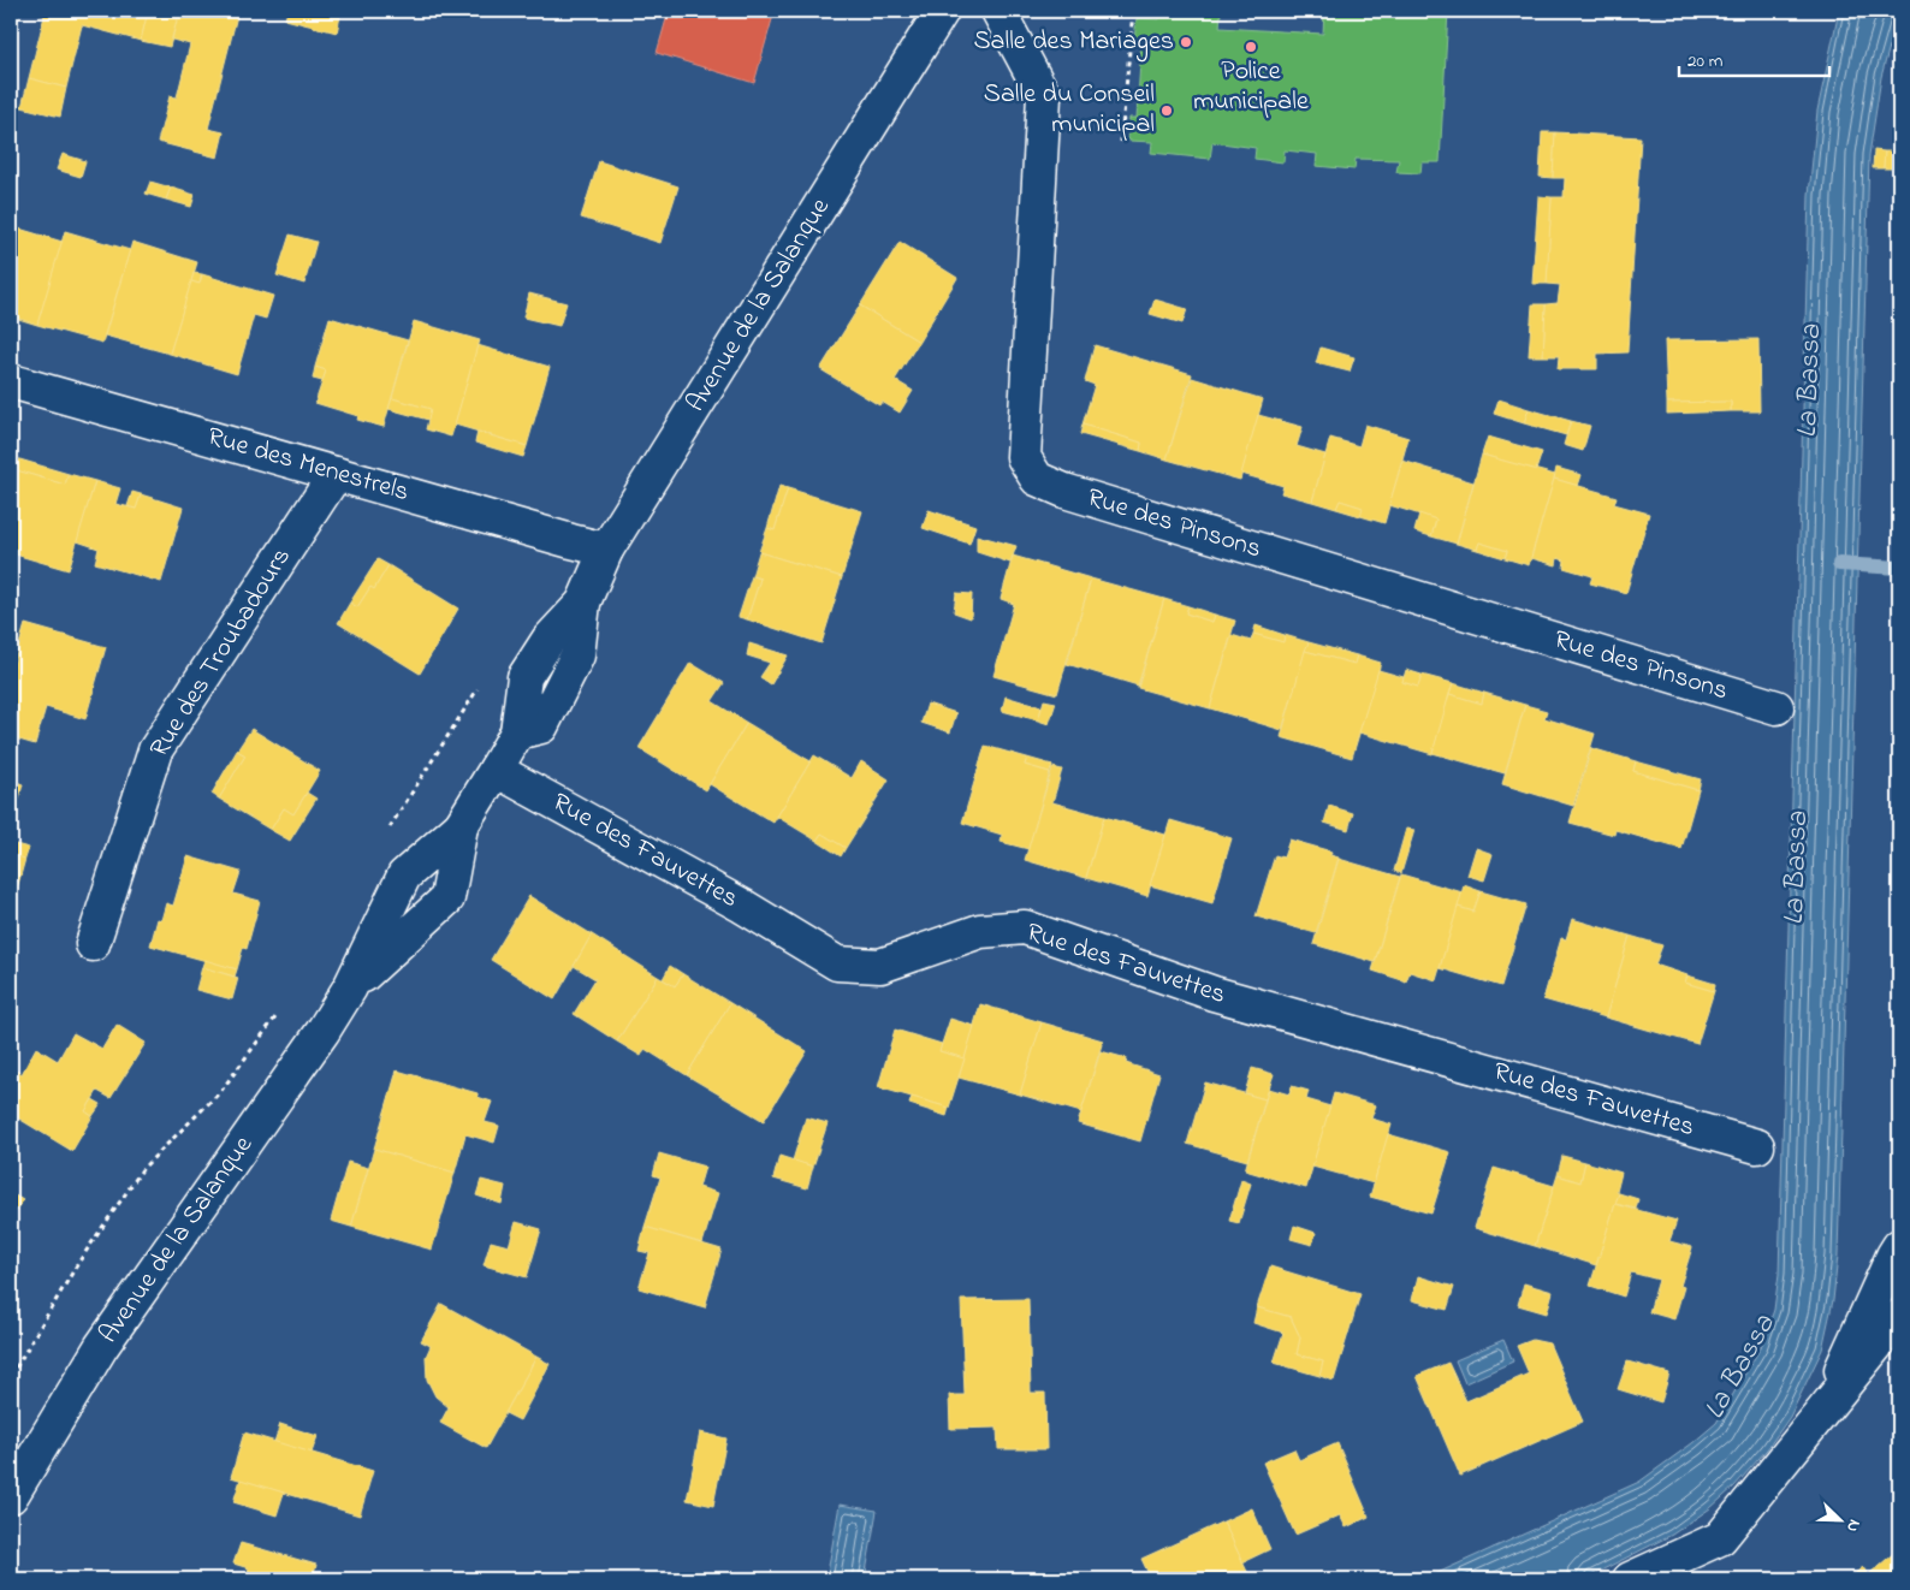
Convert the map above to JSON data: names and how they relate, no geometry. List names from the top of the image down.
{
  "streets": {
    "street": [
      "Avenue de la Salanque",
      "Rue des Menestrels",
      "Rue des Pinsons",
      "Rue des Troubadours",
      "Rue des Fauvettes"
    ]
  },
  "crossings": [
    ["Avenue de la Salanque", "Rue des Menestrels"],
    ["Avenue de la Salanque", "Rue des Fauvettes"],
    ["Rue des Menestrels", "Rue des Troubadours"]
  ],
  "water": ["La Bassa"],
  "places": ["Salle des Mariages", "Police municipale", "Salle du Conseil municipal"],
  "scale_bar": "20 m",
  "north": "bottom right"
}
